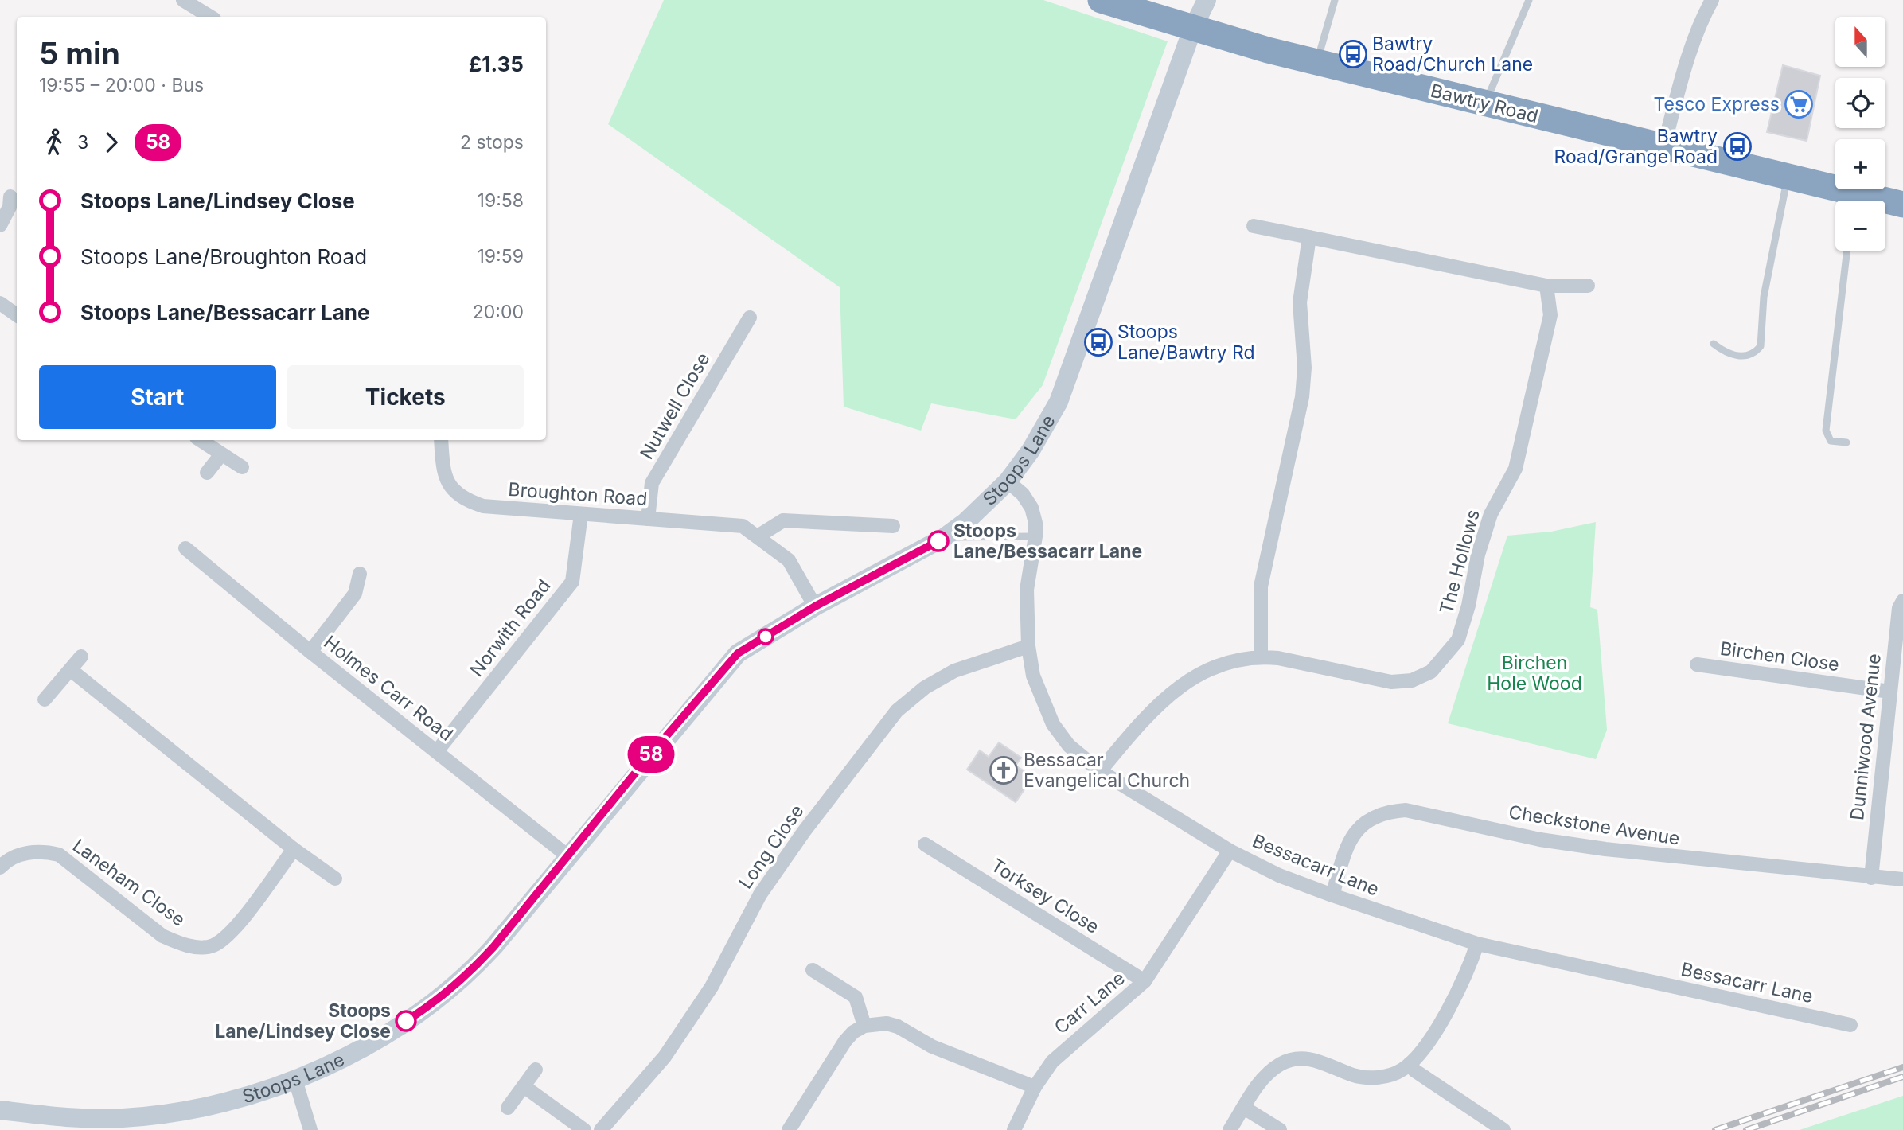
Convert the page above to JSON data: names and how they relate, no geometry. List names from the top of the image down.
{
  "streets": {
    "highway": ["Bawtry Road"],
    "street": [
      "Nutwell Close",
      "Stoops Lane",
      "Broughton Road",
      "The Hollows",
      "Norwith Road",
      "Birchen Close",
      "Holmes Carr Road",
      "Dunniwood Avenue",
      "Checkstone Avenue",
      "Long Close",
      "Bessacarr Lane",
      "Laneham Close",
      "Torksey Close",
      "Carr Lane"
    ]
  },
  "crossings": [
    ["Bawtry Road", "Stoops Lane"],
    ["Nutwell Close", "Broughton Road"],
    ["Stoops Lane", "Broughton Road"],
    ["Stoops Lane", "Holmes Carr Road"],
    ["Stoops Lane", "Bessacarr Lane"],
    ["Broughton Road", "Norwith Road"],
    ["The Hollows", "Bessacarr Lane"],
    ["Norwith Road", "Holmes Carr Road"],
    ["Birchen Close", "Dunniwood Avenue"],
    ["Dunniwood Avenue", "Checkstone Avenue"],
    ["Checkstone Avenue", "Bessacarr Lane"],
    ["Long Close", "Bessacarr Lane"],
    ["Bessacarr Lane", "Carr Lane"],
    ["Torksey Close", "Carr Lane"]
  ],
  "parks": ["Birchen Hole Wood"],
  "places": {
    "bus stop": ["Bawtry Road/Church Lane", "Bawtry Road/Grange Road", "Stoops Lane/Bawtry Rd"],
    "supermarket": ["Tesco Express"],
    "other": ["Stoops Lane/Bessacarr Lane", "Stoops Lane/Lindsey Close"],
    "church": ["Bessacar Evangelical Church"]
  },
  "lines": ["bus line 58"],
  "north": "top",
  "page": {
    "on_map": "58",
    "map_buttons": ["+", "−"],
    "heading": ["5 min", "19:55 – 20:00 · Bus", "£1.35"],
    "legs": ["3", "58", "2 stops"],
    "list": [
      {
        "name": "Stoops Lane/Lindsey Close",
        "value": "19:58"
      },
      {
        "name": "Stoops Lane/Broughton Road",
        "value": "19:59"
      },
      {
        "name": "Stoops Lane/Bessacarr Lane",
        "value": "20:00"
      }
    ],
    "buttons": ["Start", "Tickets"]
  }
}
